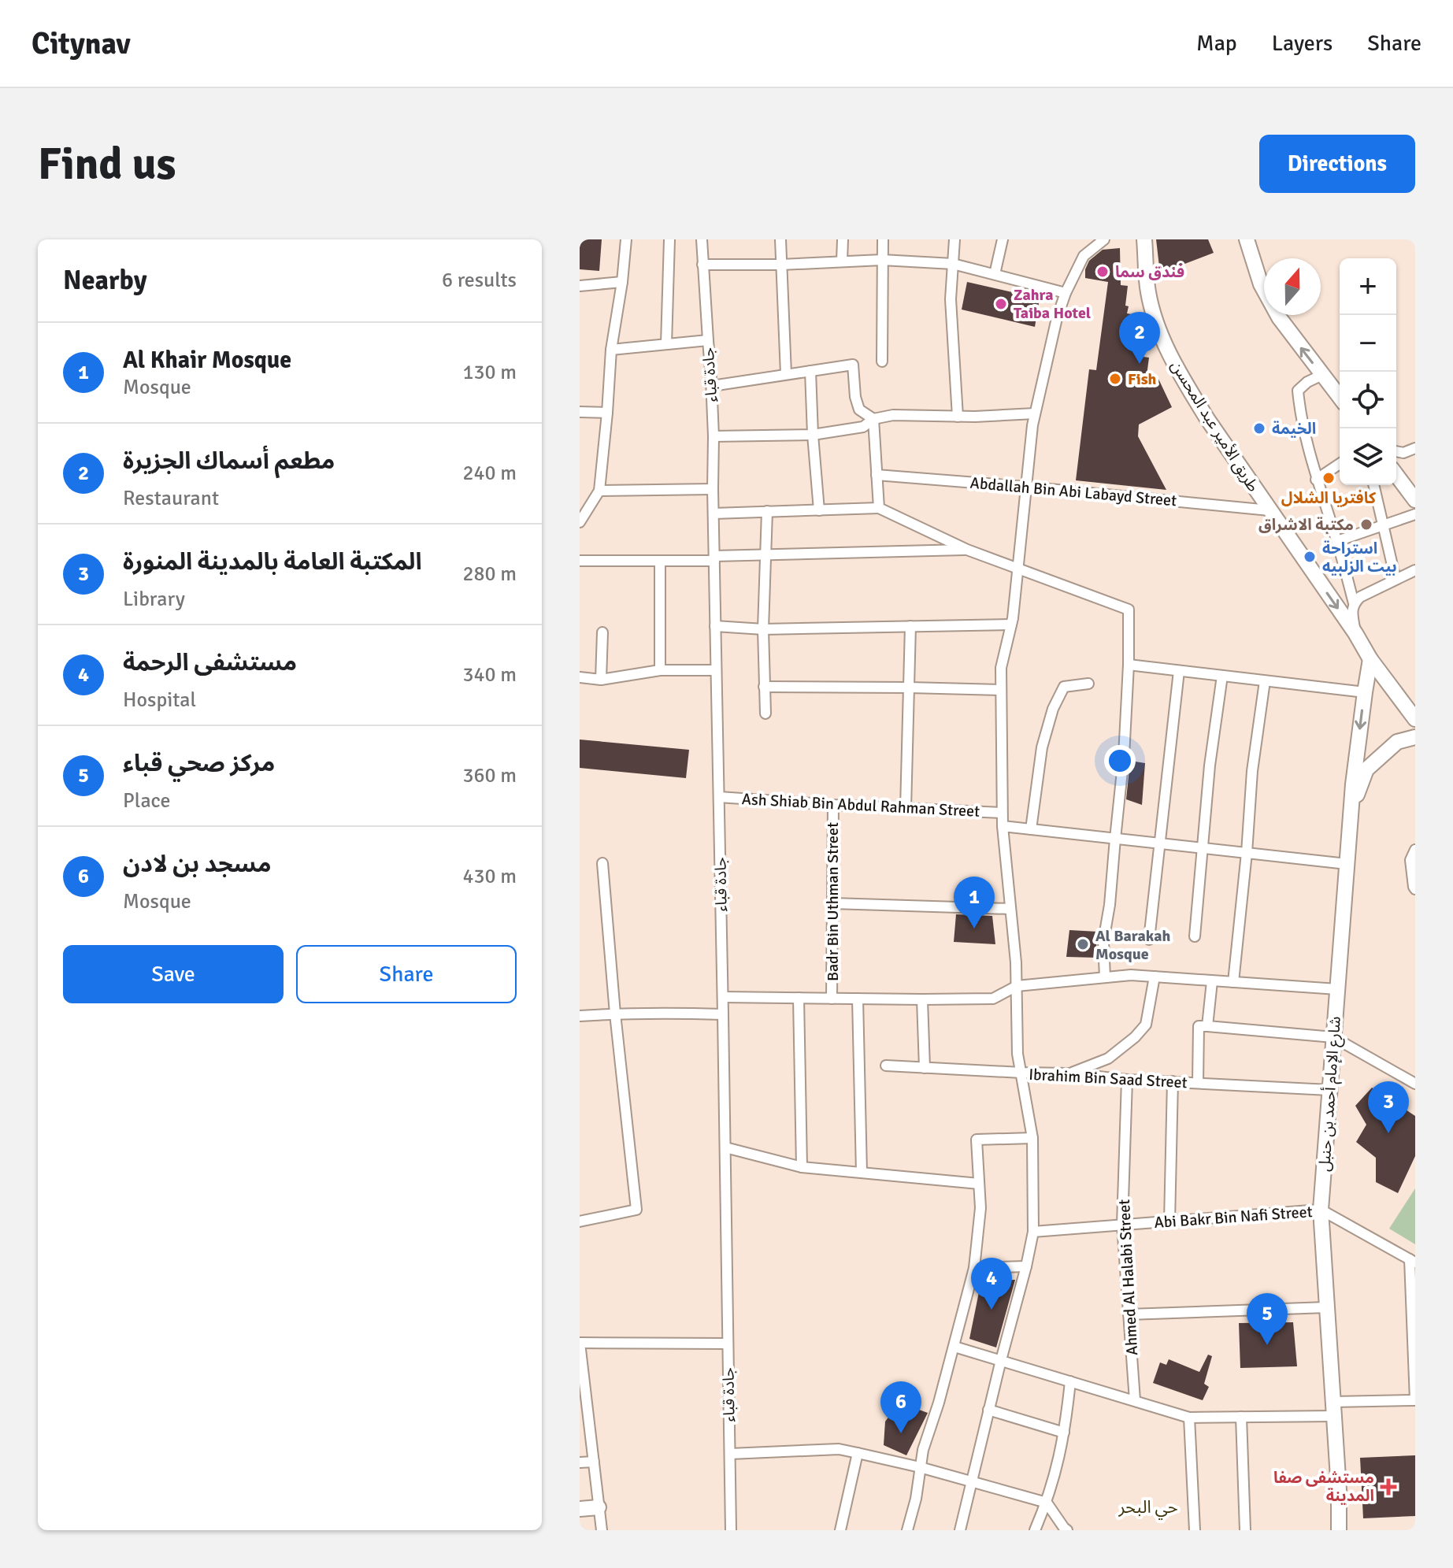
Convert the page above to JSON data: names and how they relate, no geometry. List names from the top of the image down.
{
  "streets": {
    "main road": ["طريق الأمير عبد المحسن", "شارع الإمام أحمد بن حنبل"],
    "street": [
      "جادة قباء",
      "Abdallah Bin Abi Labayd Street",
      "Ash Shiab Bin Abdul Rahman Street",
      "Badr Bin Uthman Street",
      "Ibrahim Bin Saad Street",
      "Abi Bakr Bin Nafi Street",
      "Ahmed Al Halabi Street"
    ]
  },
  "crossings": [
    ["جادة قباء", "Ash Shiab Bin Abdul Rahman Street"],
    ["طريق الأمير عبد المحسن", "Abdallah Bin Abi Labayd Street"],
    ["طريق الأمير عبد المحسن", "شارع الإمام أحمد بن حنبل"],
    ["Ash Shiab Bin Abdul Rahman Street", "Badr Bin Uthman Street"],
    ["Ibrahim Bin Saad Street", "شارع الإمام أحمد بن حنبل"],
    ["Ibrahim Bin Saad Street", "Ahmed Al Halabi Street"],
    ["شارع الإمام أحمد بن حنبل", "Abi Bakr Bin Nafi Street"],
    ["Abi Bakr Bin Nafi Street", "Ahmed Al Halabi Street"]
  ],
  "districts": ["حي البحر"],
  "places": {
    "other": [
      "فندق سما",
      "Zahra Taiba Hotel",
      "Fish",
      "الخيمة",
      "كافتريا الشلال",
      "مكتبة الاشراق",
      "استراحة بيت الزلبيه",
      "Al Barakah Mosque"
    ],
    "health": ["مستشفی صفا المدینة"]
  },
  "north": "top",
  "page": {
    "header": "Citynav",
    "nav": ["Map", "Layers", "Share"],
    "buttons": [
      "Directions",
      ["Save", "Share"]
    ],
    "title": "Find us",
    "heading": ["Nearby", "6 results"],
    "map_buttons": ["+", "−"],
    "pins": [
      "2",
      "1",
      "3",
      "4",
      "5",
      "6"
    ],
    "list": [
      {
        "mark": "1",
        "name": "Al Khair Mosque",
        "note": "Mosque",
        "value": "130 m"
      },
      {
        "mark": "2",
        "name": "مطعم أسماك الجزيرة",
        "note": "Restaurant",
        "value": "240 m"
      },
      {
        "mark": "3",
        "name": "المكتبة العامة بالمدينة المنورة",
        "note": "Library",
        "value": "280 m"
      },
      {
        "mark": "4",
        "name": "مستشفى الرحمة",
        "note": "Hospital",
        "value": "340 m"
      },
      {
        "mark": "5",
        "name": "مركز صحي قباء",
        "note": "Place",
        "value": "360 m"
      },
      {
        "mark": "6",
        "name": "مسجد بن لادن",
        "note": "Mosque",
        "value": "430 m"
      }
    ]
  }
}
